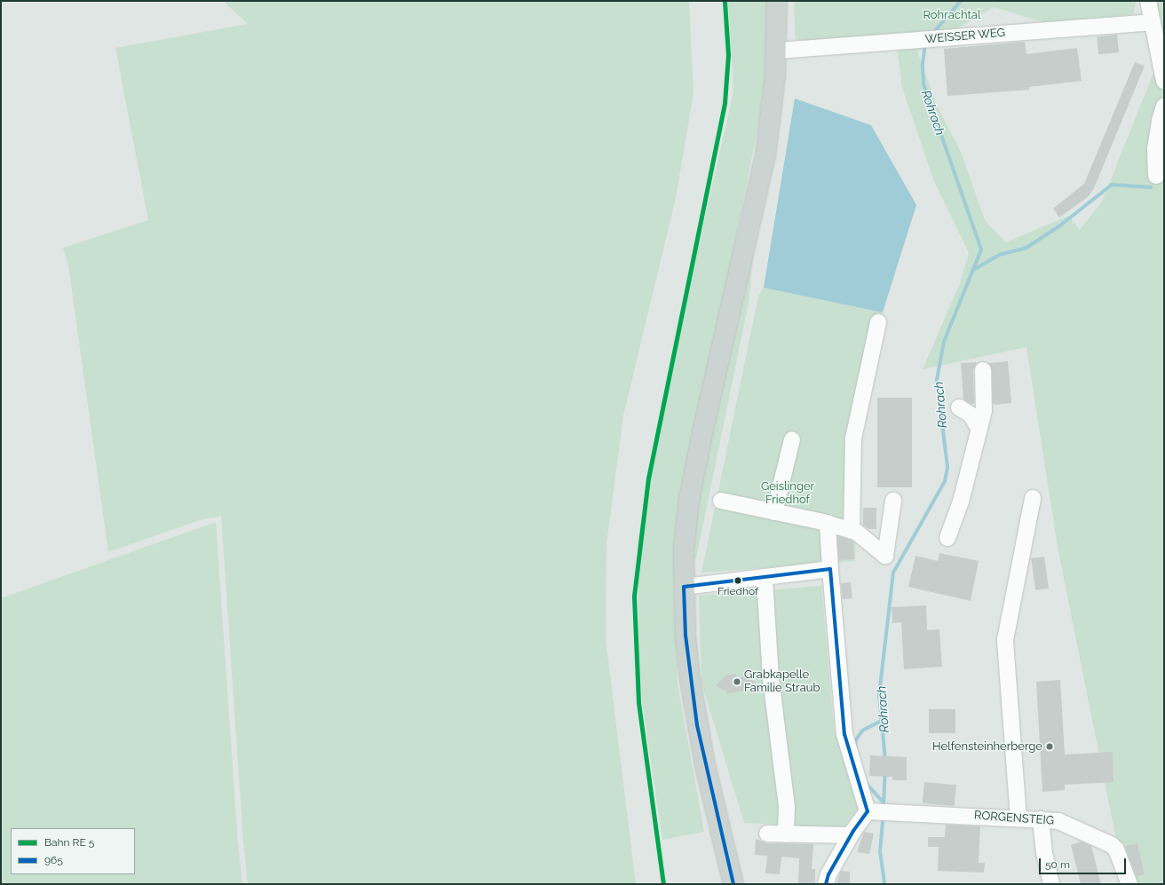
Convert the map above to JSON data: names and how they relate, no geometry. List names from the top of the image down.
{
  "streets": {
    "street": ["WEISSER WEG", "RORGENSTEIG"]
  },
  "water": ["Rohrach"],
  "parks": ["Rohrachtal", "Geislinger Friedhof"],
  "places": ["Friedhof", "Grabkapelle Familie Straub", "Helfensteinherberge"],
  "lines": ["transit line 965"],
  "legend": ["Bahn RE 5", "965"],
  "scale_bar": "50 m"
}
